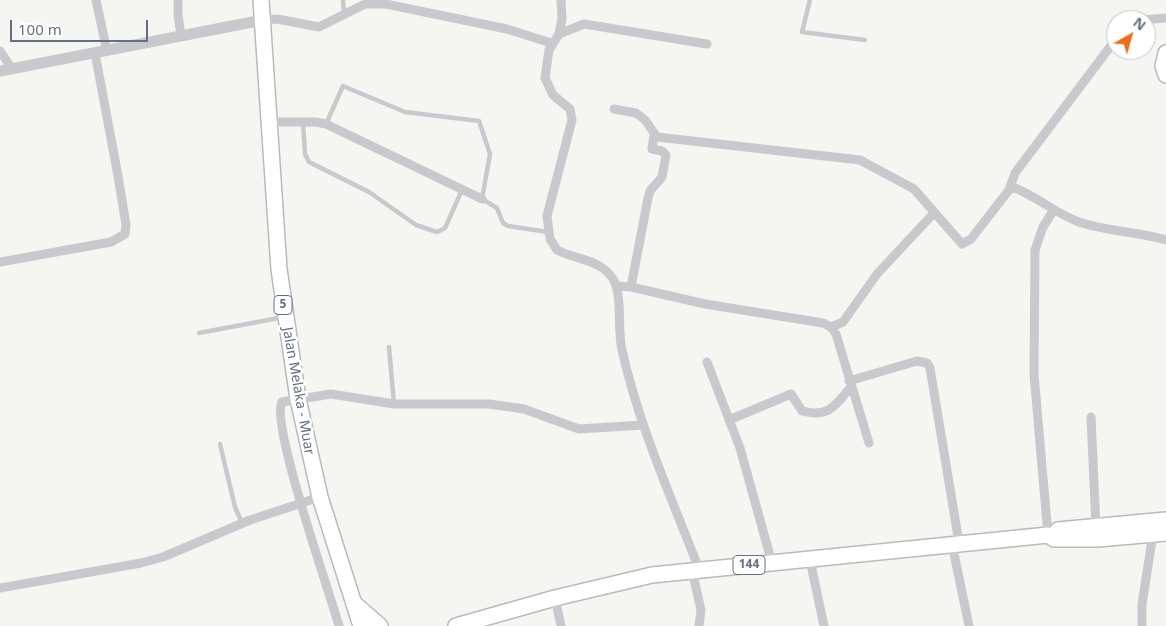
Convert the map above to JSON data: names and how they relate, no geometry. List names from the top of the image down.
{
  "streets": {
    "main road": ["5", "Jalan Melaka - Muar", "144"]
  },
  "scale_bar": "100 m",
  "north": "top right"
}
